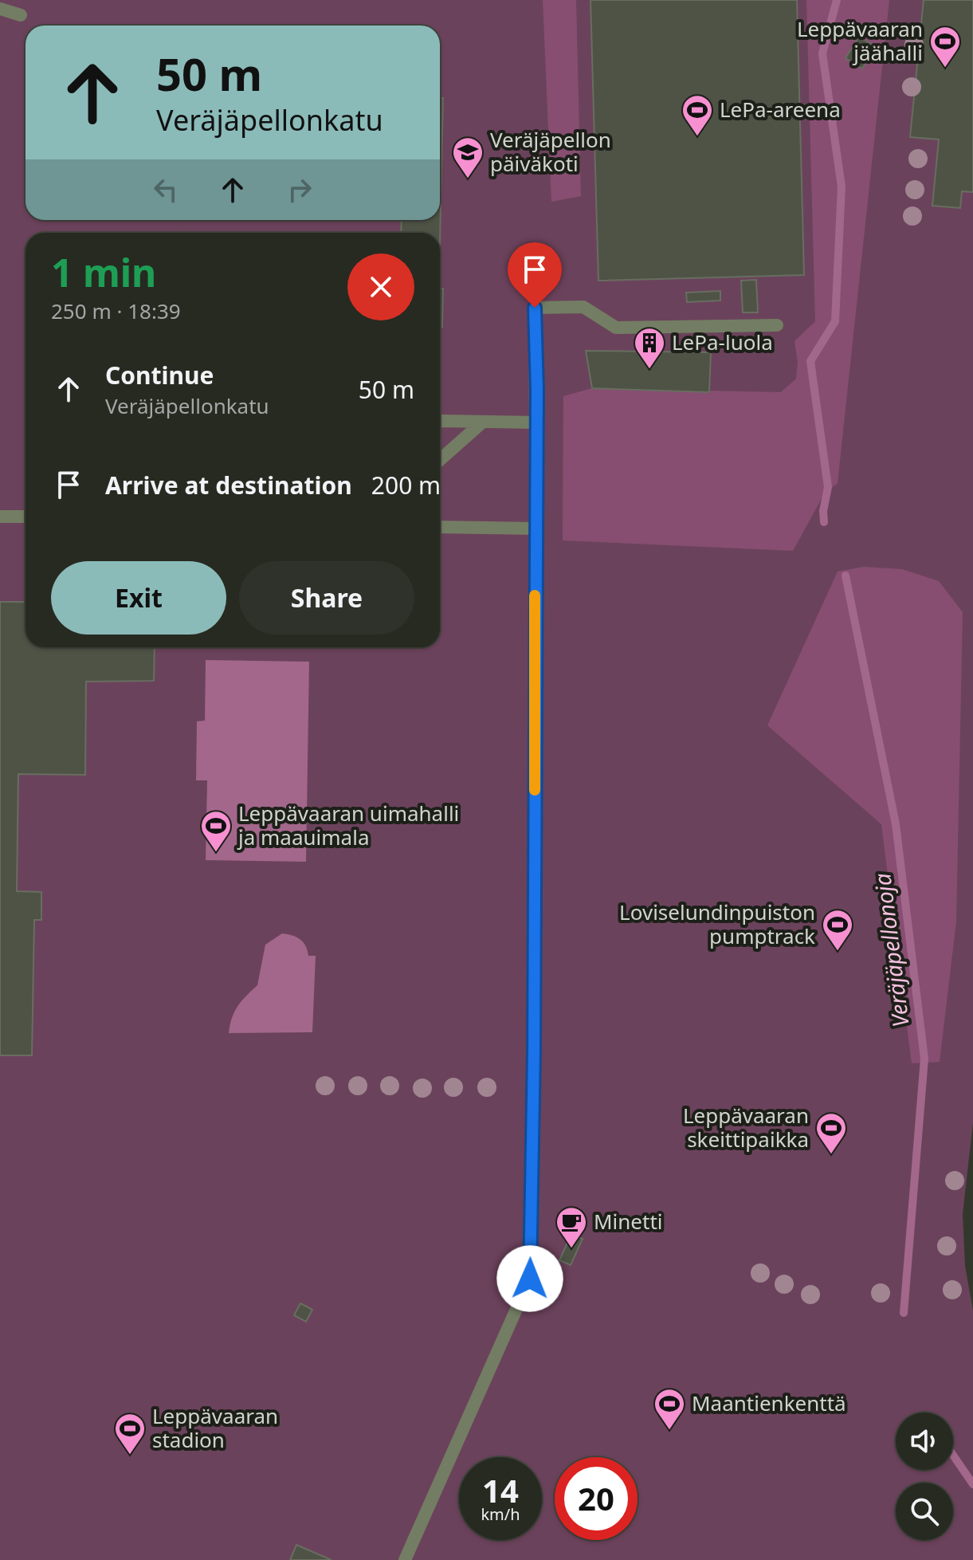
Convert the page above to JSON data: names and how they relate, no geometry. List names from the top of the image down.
{
  "water": ["Veräjäpellonoja"],
  "places": {
    "sports": [
      "Leppävaaran jäähalli",
      "LePa-areena",
      "Leppävaaran uimahalli ja maauimala",
      "Loviselundinpuiston pumptrack",
      "Leppävaaran skeittipaikka",
      "Maantienkenttä",
      "Leppävaaran stadion"
    ],
    "school or university": ["Veräjäpellon päiväkoti"],
    "building": ["LePa-luola"],
    "cafe": ["Minetti"]
  },
  "page": {
    "turn": ["50 m", "Veräjäpellonkatu"],
    "heading": ["1 min", "250 m · 18:39"],
    "list": [
      {
        "name": "Continue",
        "note": "Veräjäpellonkatu",
        "value": "50 m"
      },
      {
        "name": "Arrive at destination",
        "value": "200 m"
      }
    ],
    "buttons": ["Exit", "Share"],
    "speed": "14 km/h",
    "limit": "20"
  }
}
